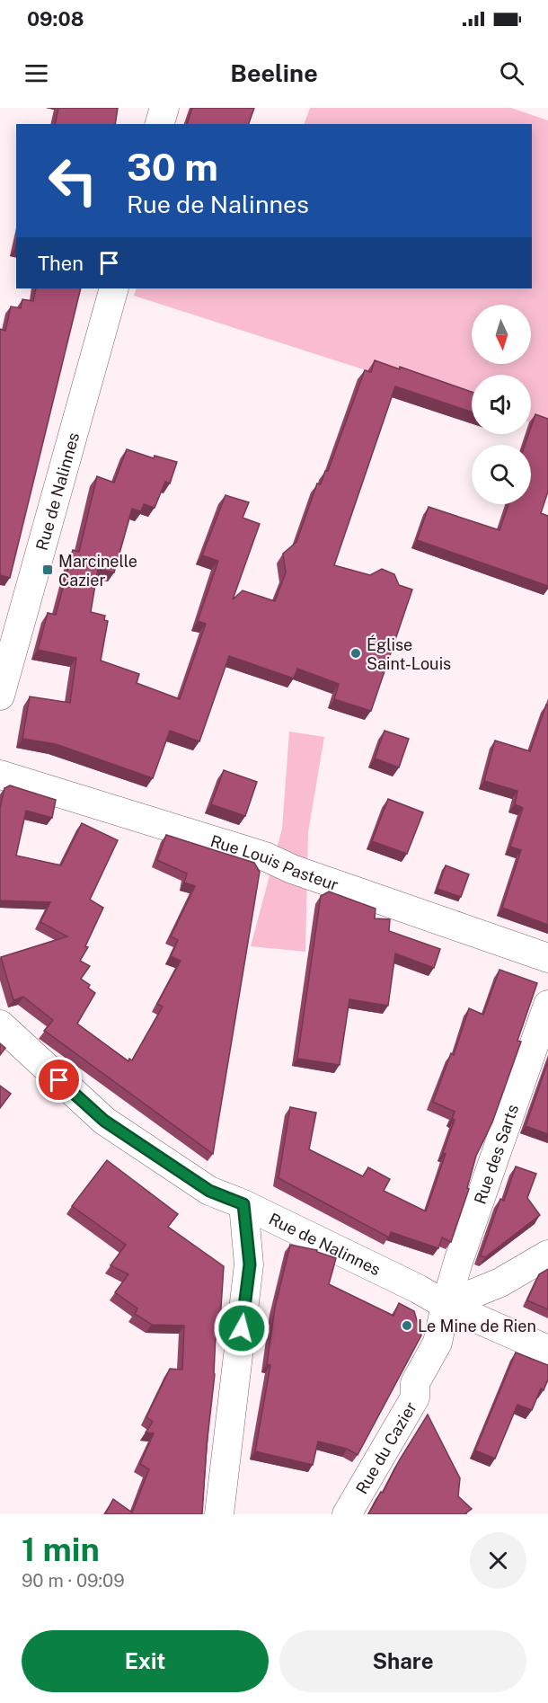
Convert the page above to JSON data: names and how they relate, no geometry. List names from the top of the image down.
{
  "streets": {
    "street": [
      "Rue de Nalinnes",
      "Rue Louis Pasteur",
      "Rue des Sarts",
      "Rue du Cazier"
    ]
  },
  "crossings": [
    ["Rue de Nalinnes", "Rue des Sarts"],
    ["Rue de Nalinnes", "Rue du Cazier"],
    ["Rue des Sarts", "Rue du Cazier"]
  ],
  "places": {
    "transit": ["Marcinelle Cazier"],
    "other": ["Église Saint-Louis", "Le Mine de Rien"]
  },
  "north": "bottom",
  "page": {
    "status": "09:08",
    "header": "Beeline",
    "turn": ["30 m", "Rue de Nalinnes"],
    "then": "Then",
    "heading": ["1 min", "90 m · 09:09"],
    "buttons": ["Exit", "Share"]
  }
}
